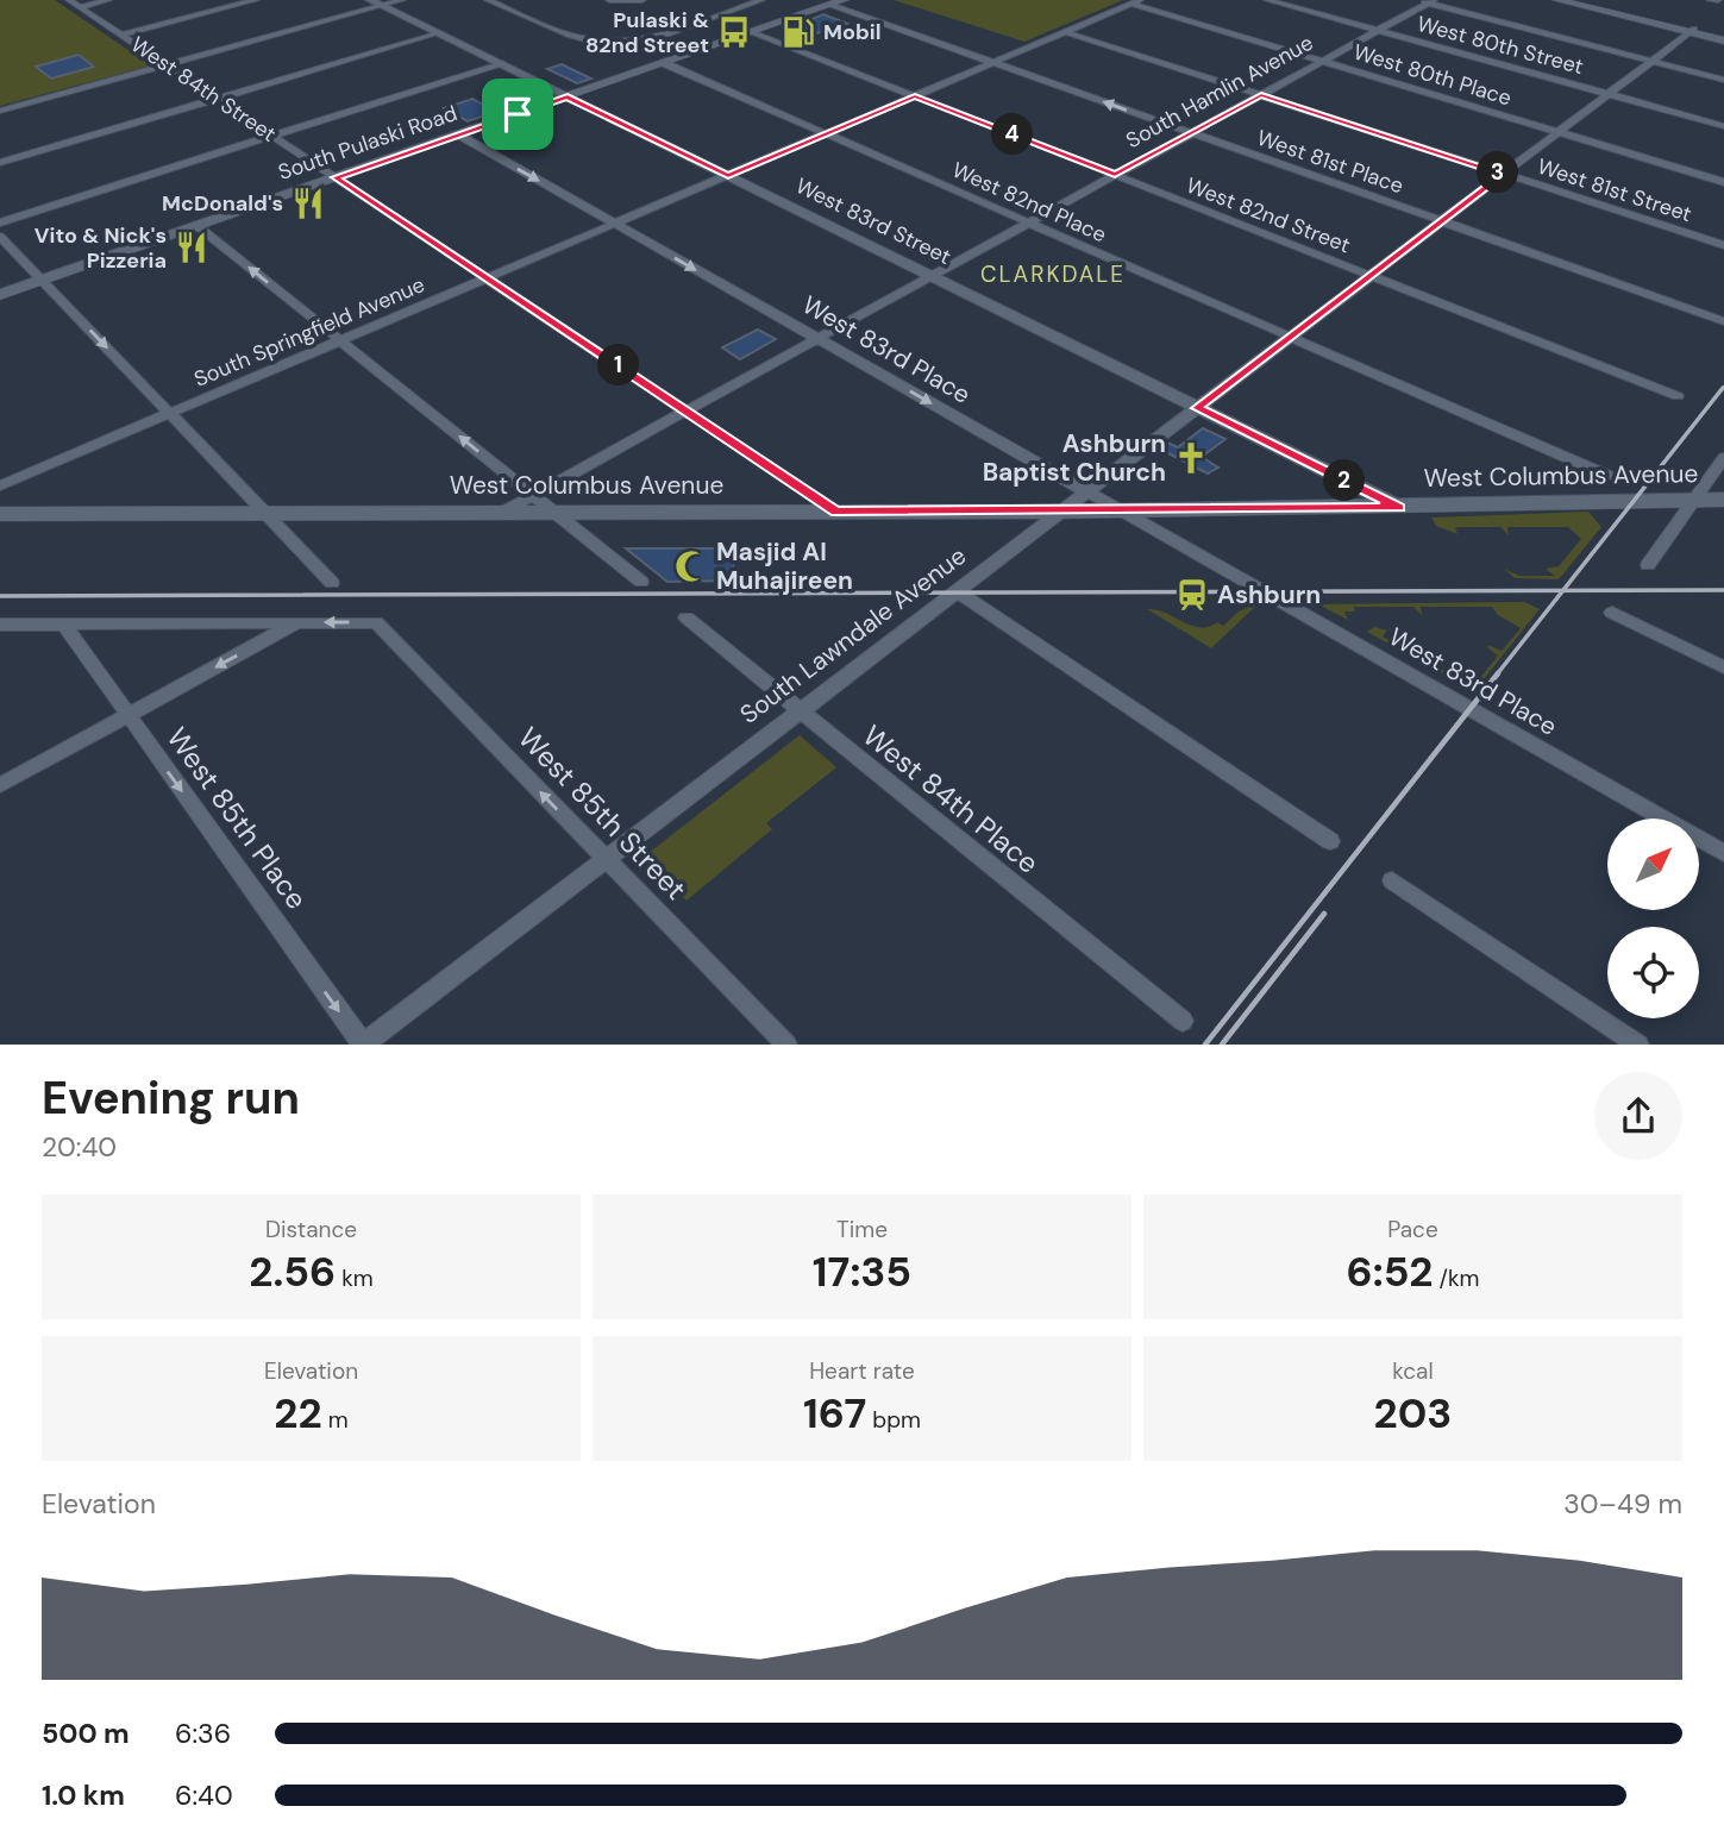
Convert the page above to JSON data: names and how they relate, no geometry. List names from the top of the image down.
{
  "streets": {
    "main road": ["South Pulaski Road", "West Columbus Avenue"],
    "street": [
      "West 80th Street",
      "West 80th Place",
      "West 84th Street",
      "South Hamlin Avenue",
      "West 81st Place",
      "West 81st Street",
      "West 82nd Place",
      "West 82nd Street",
      "West 83rd Street",
      "South Springfield Avenue",
      "West 83rd Place",
      "South Lawndale Avenue",
      "West 84th Place",
      "West 85th Street",
      "West 85th Place"
    ]
  },
  "crossings": [
    ["West 80th Street", "South Hamlin Avenue"],
    ["West 80th Street", "South Lawndale Avenue"],
    ["West 80th Place", "South Hamlin Avenue"],
    ["West 80th Place", "South Springfield Avenue"],
    ["West 80th Place", "South Lawndale Avenue"],
    ["West 84th Street", "South Hamlin Avenue"],
    ["West 84th Street", "South Pulaski Road"],
    ["West 84th Street", "South Springfield Avenue"],
    ["West 84th Street", "West Columbus Avenue"],
    ["South Hamlin Avenue", "West 81st Place"],
    ["South Hamlin Avenue", "West 81st Street"],
    ["South Hamlin Avenue", "West 82nd Place"],
    ["South Hamlin Avenue", "West 82nd Street"],
    ["South Hamlin Avenue", "West 83rd Street"],
    ["South Hamlin Avenue", "West 83rd Place"],
    ["South Hamlin Avenue", "West Columbus Avenue"],
    ["South Pulaski Road", "West 81st Place"],
    ["South Pulaski Road", "West 82nd Place"],
    ["South Pulaski Road", "West 82nd Street"],
    ["South Pulaski Road", "West 83rd Street"],
    ["South Pulaski Road", "West 83rd Place"],
    ["West 81st Place", "South Springfield Avenue"],
    ["West 81st Place", "South Lawndale Avenue"],
    ["West 81st Street", "South Springfield Avenue"],
    ["West 81st Street", "South Lawndale Avenue"],
    ["West 82nd Place", "South Springfield Avenue"],
    ["West 82nd Place", "South Lawndale Avenue"],
    ["West 82nd Street", "South Springfield Avenue"],
    ["West 82nd Street", "South Lawndale Avenue"],
    ["West 83rd Street", "South Springfield Avenue"],
    ["West 83rd Street", "West Columbus Avenue"],
    ["West 83rd Street", "South Lawndale Avenue"],
    ["South Springfield Avenue", "West 83rd Place"],
    ["West 83rd Place", "West Columbus Avenue"],
    ["West 83rd Place", "South Lawndale Avenue"],
    ["West Columbus Avenue", "South Lawndale Avenue"],
    ["South Lawndale Avenue", "West 84th Place"],
    ["South Lawndale Avenue", "West 85th Street"],
    ["South Lawndale Avenue", "West 85th Place"]
  ],
  "one_way": ["West 83rd Place", "West 85th Street", "West 85th Place"],
  "districts": ["CLARKDALE"],
  "places": {
    "bus stop": ["Pulaski & 82nd Street"],
    "fuel station": ["Mobil"],
    "restaurant": ["McDonald's", "Vito & Nick's Pizzeria"],
    "church": ["Ashburn Baptist Church"],
    "mosque": ["Masjid Al Muhajireen"],
    "station": ["Ashburn"]
  },
  "north": "top right",
  "page": {
    "pins": [
      "4",
      "3",
      "1",
      "2"
    ],
    "heading": ["Evening run", "20:40"],
    "stats": [
      ["Distance", "2.56 km"],
      ["Time", "17:35"],
      ["Pace", "6:52 /km"],
      ["Elevation", "22 m"],
      ["Heart rate", "167 bpm"],
      ["kcal", "203"]
    ],
    "chart": ["Elevation", "30–49 m"],
    "list": [
      {
        "name": "500 m",
        "note": "6:36"
      },
      {
        "name": "1.0 km",
        "note": "6:40"
      }
    ]
  }
}
